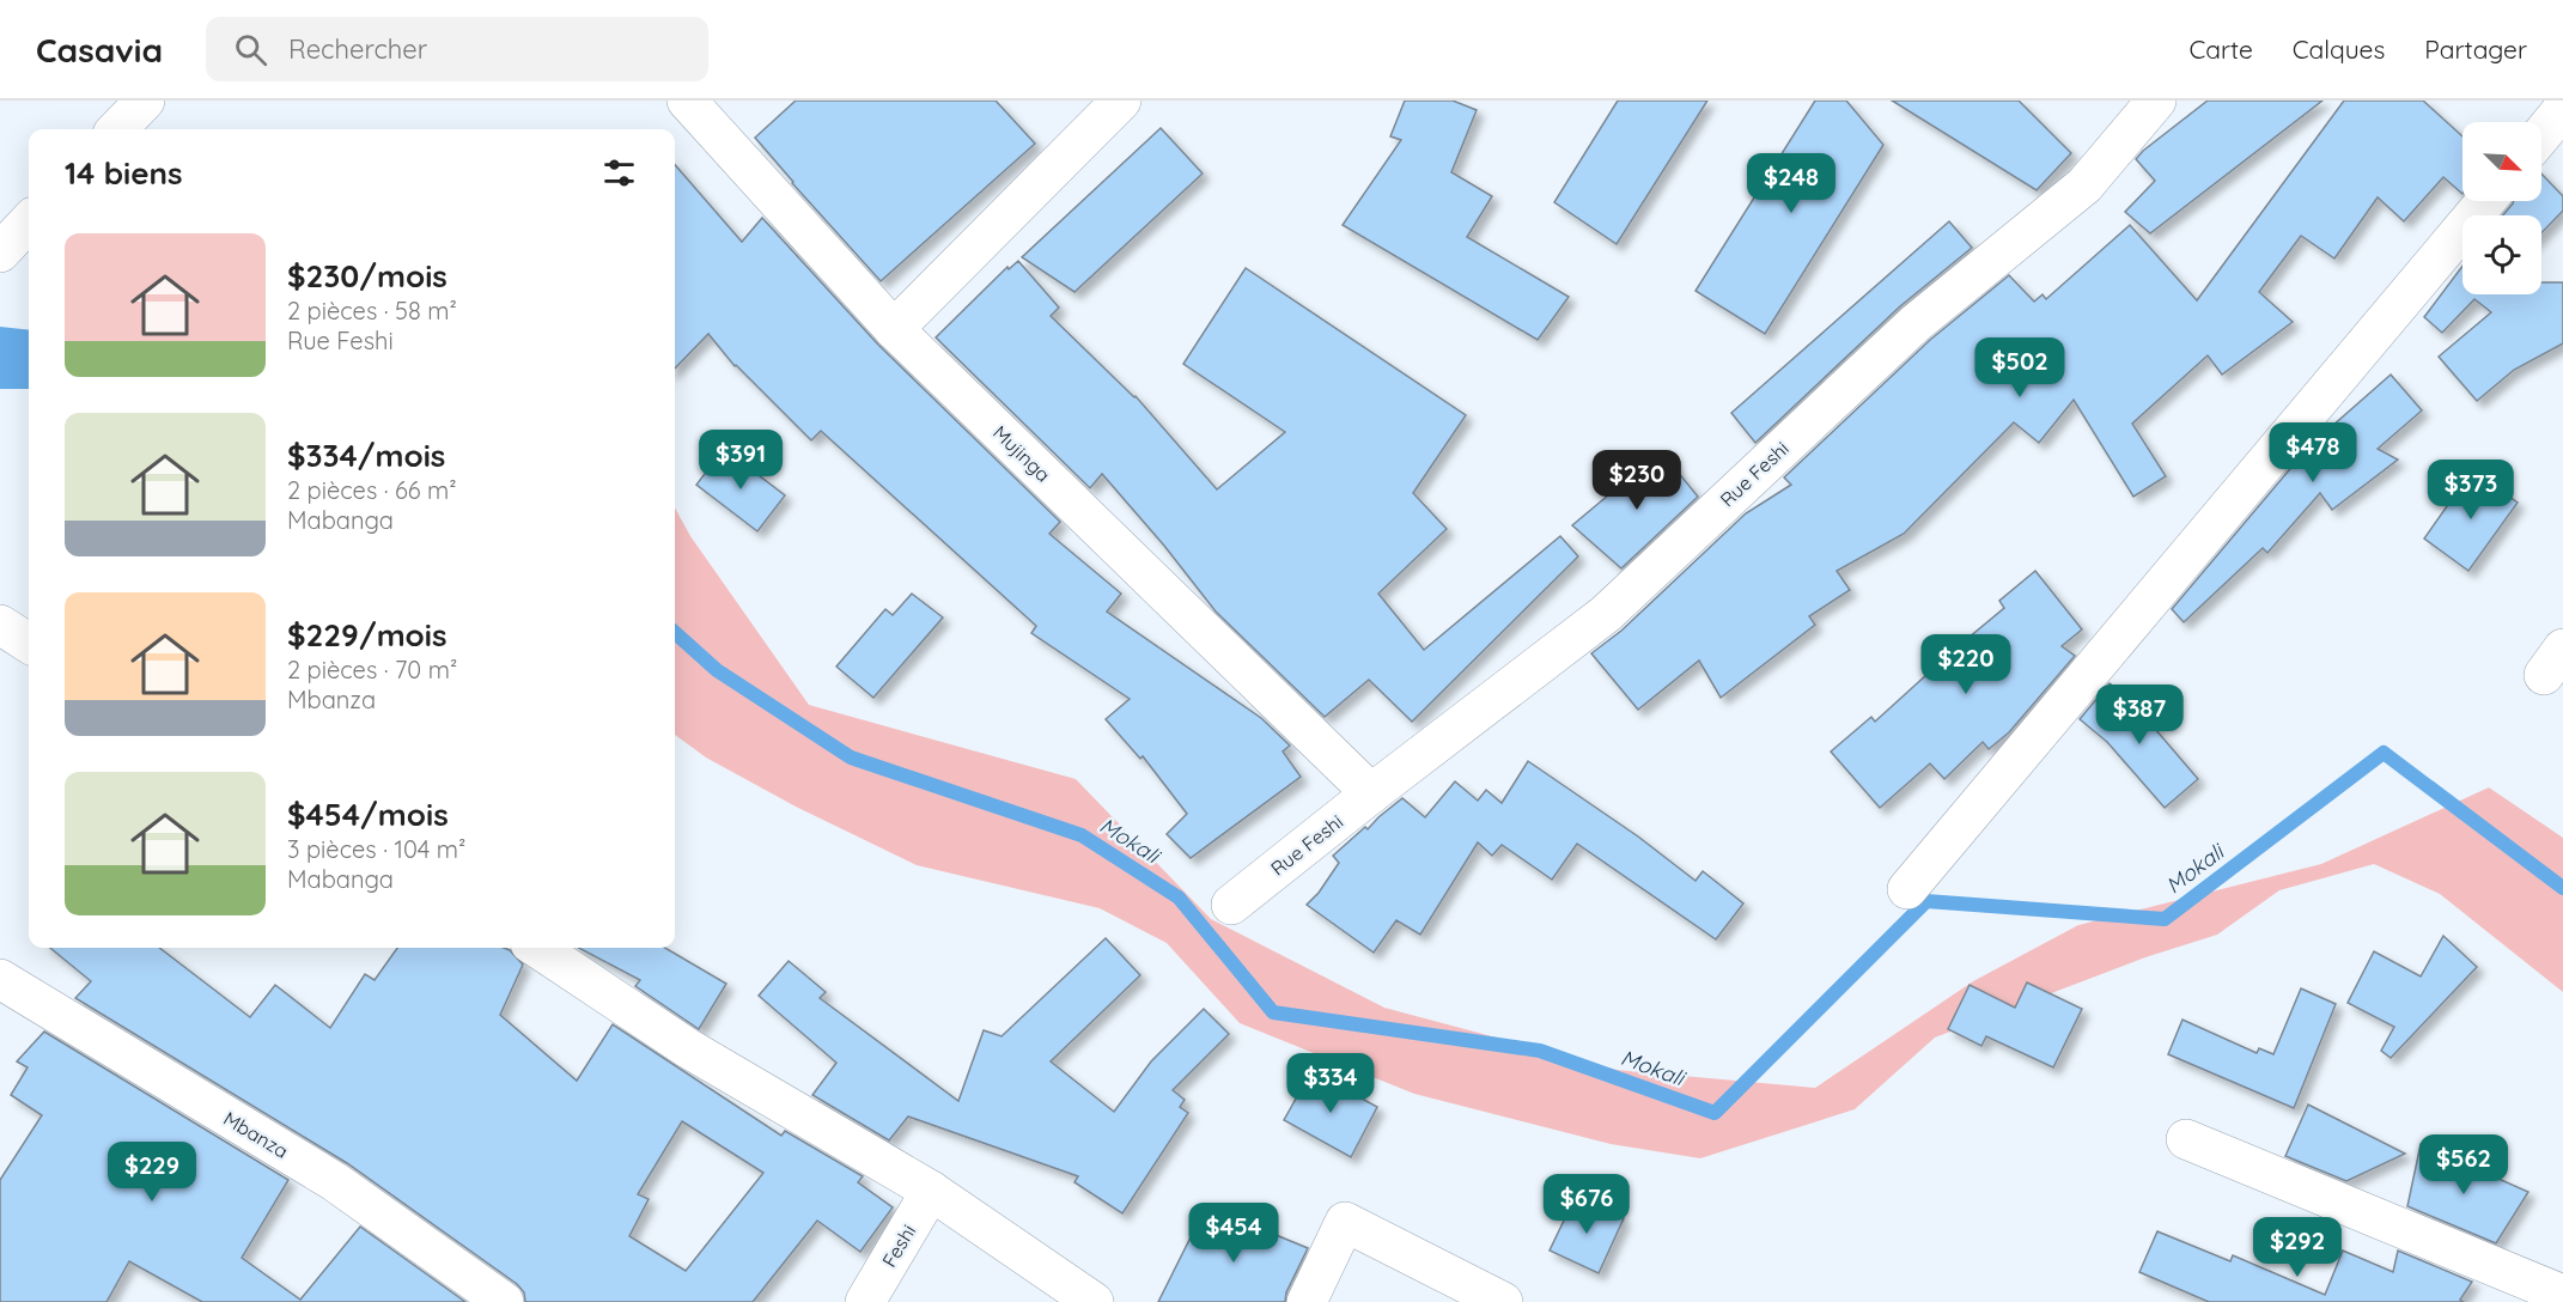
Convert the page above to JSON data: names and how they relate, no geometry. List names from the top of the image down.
{
  "streets": {
    "street": [
      "Mujinga",
      "Rue Feshi",
      "Mbanza",
      "Feshi"
    ]
  },
  "crossings": [
    ["Mujinga", "Rue Feshi"]
  ],
  "water": ["Mokali"],
  "north": "bottom right",
  "page": {
    "header": "Casavia",
    "search": "Rechercher",
    "nav": ["Carte", "Calques", "Partager"],
    "heading": "14 biens",
    "price": [
      "$248",
      "$502",
      "$478",
      "$391",
      "$230",
      "$373",
      "$220",
      "$387",
      "$334",
      "$562",
      "$229",
      "$676",
      "$454",
      "$292"
    ],
    "list": [
      {
        "name": "$230/mois",
        "note": "2 pièces · 58 m² · Rue Feshi"
      },
      {
        "name": "$334/mois",
        "note": "2 pièces · 66 m² · Mabanga"
      },
      {
        "name": "$229/mois",
        "note": "2 pièces · 70 m² · Mbanza"
      },
      {
        "name": "$454/mois",
        "note": "3 pièces · 104 m² · Mabanga"
      }
    ]
  }
}
